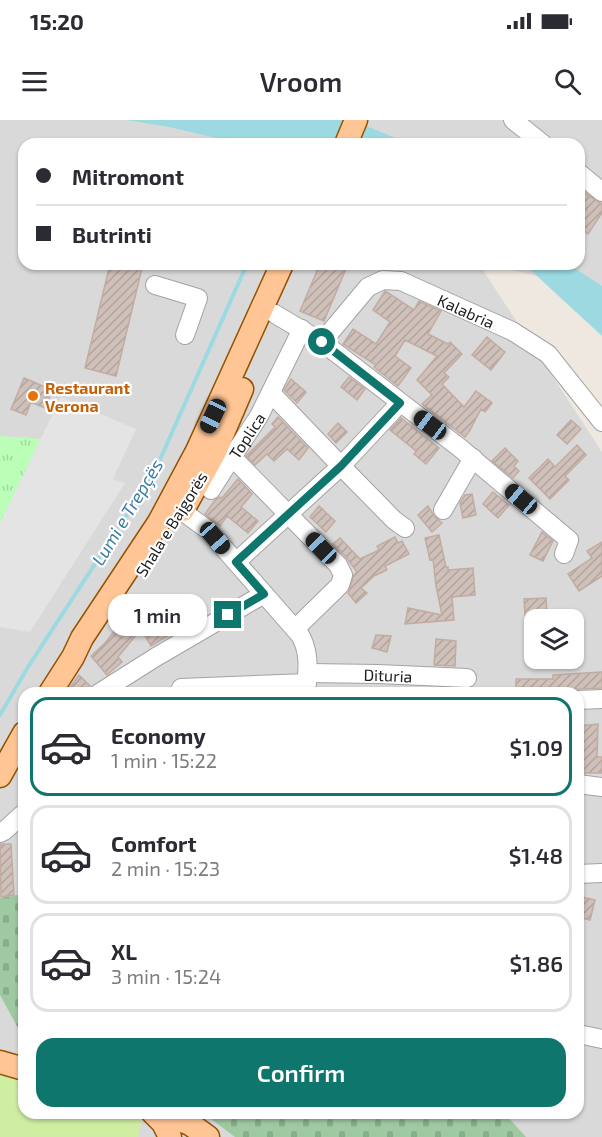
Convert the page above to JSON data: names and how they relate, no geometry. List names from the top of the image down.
{
  "streets": {
    "main road": ["Shala e Bajgorës"],
    "street": ["Kalabria", "Toplica", "Dituria"]
  },
  "water": ["Lumi e Trepçës"],
  "places": ["Restaurant Verona"],
  "page": {
    "status": "15:20",
    "header": "Vroom",
    "banner": ["Mitromont", "Butrinti"],
    "bubble": "1 min",
    "list": [
      {
        "name": "Economy",
        "note": "1 min · 15:22",
        "value": "$1.09"
      },
      {
        "name": "Comfort",
        "note": "2 min · 15:23",
        "value": "$1.48"
      },
      {
        "name": "XL",
        "note": "3 min · 15:24",
        "value": "$1.86"
      }
    ],
    "buttons": "Confirm"
  }
}
